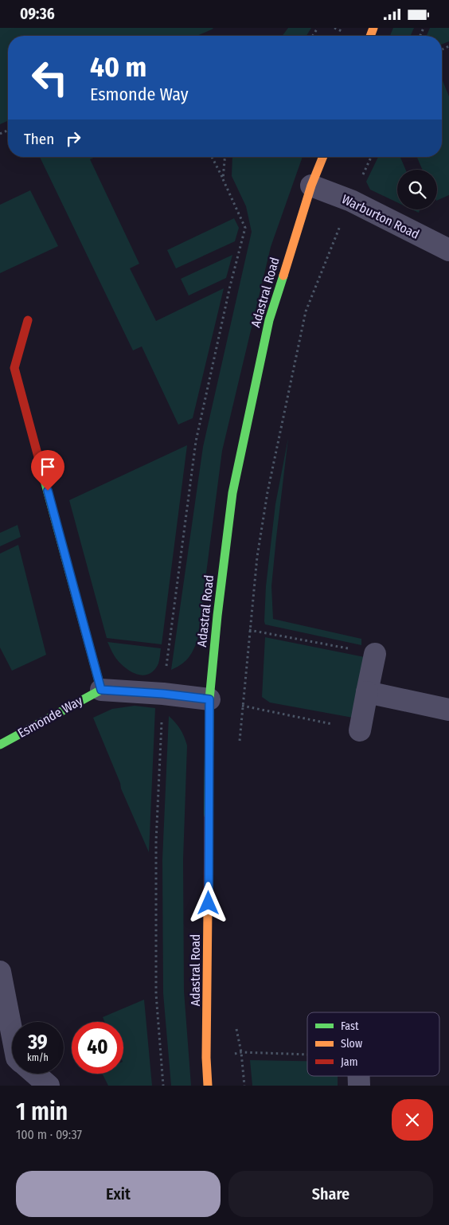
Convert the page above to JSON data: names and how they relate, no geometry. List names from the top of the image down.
{
  "streets": {
    "street": ["Warburton Road", "Adastral Road", "Esmonde Way"]
  },
  "crossings": [
    ["Warburton Road", "Adastral Road"]
  ],
  "legend": ["Fast", "Slow", "Jam"],
  "page": {
    "status": "09:36",
    "turn": ["40 m", "Esmonde Way"],
    "then": "Then",
    "speed": "39 km/h",
    "limit": "40",
    "heading": ["1 min", "100 m · 09:37"],
    "buttons": ["Exit", "Share"]
  }
}
